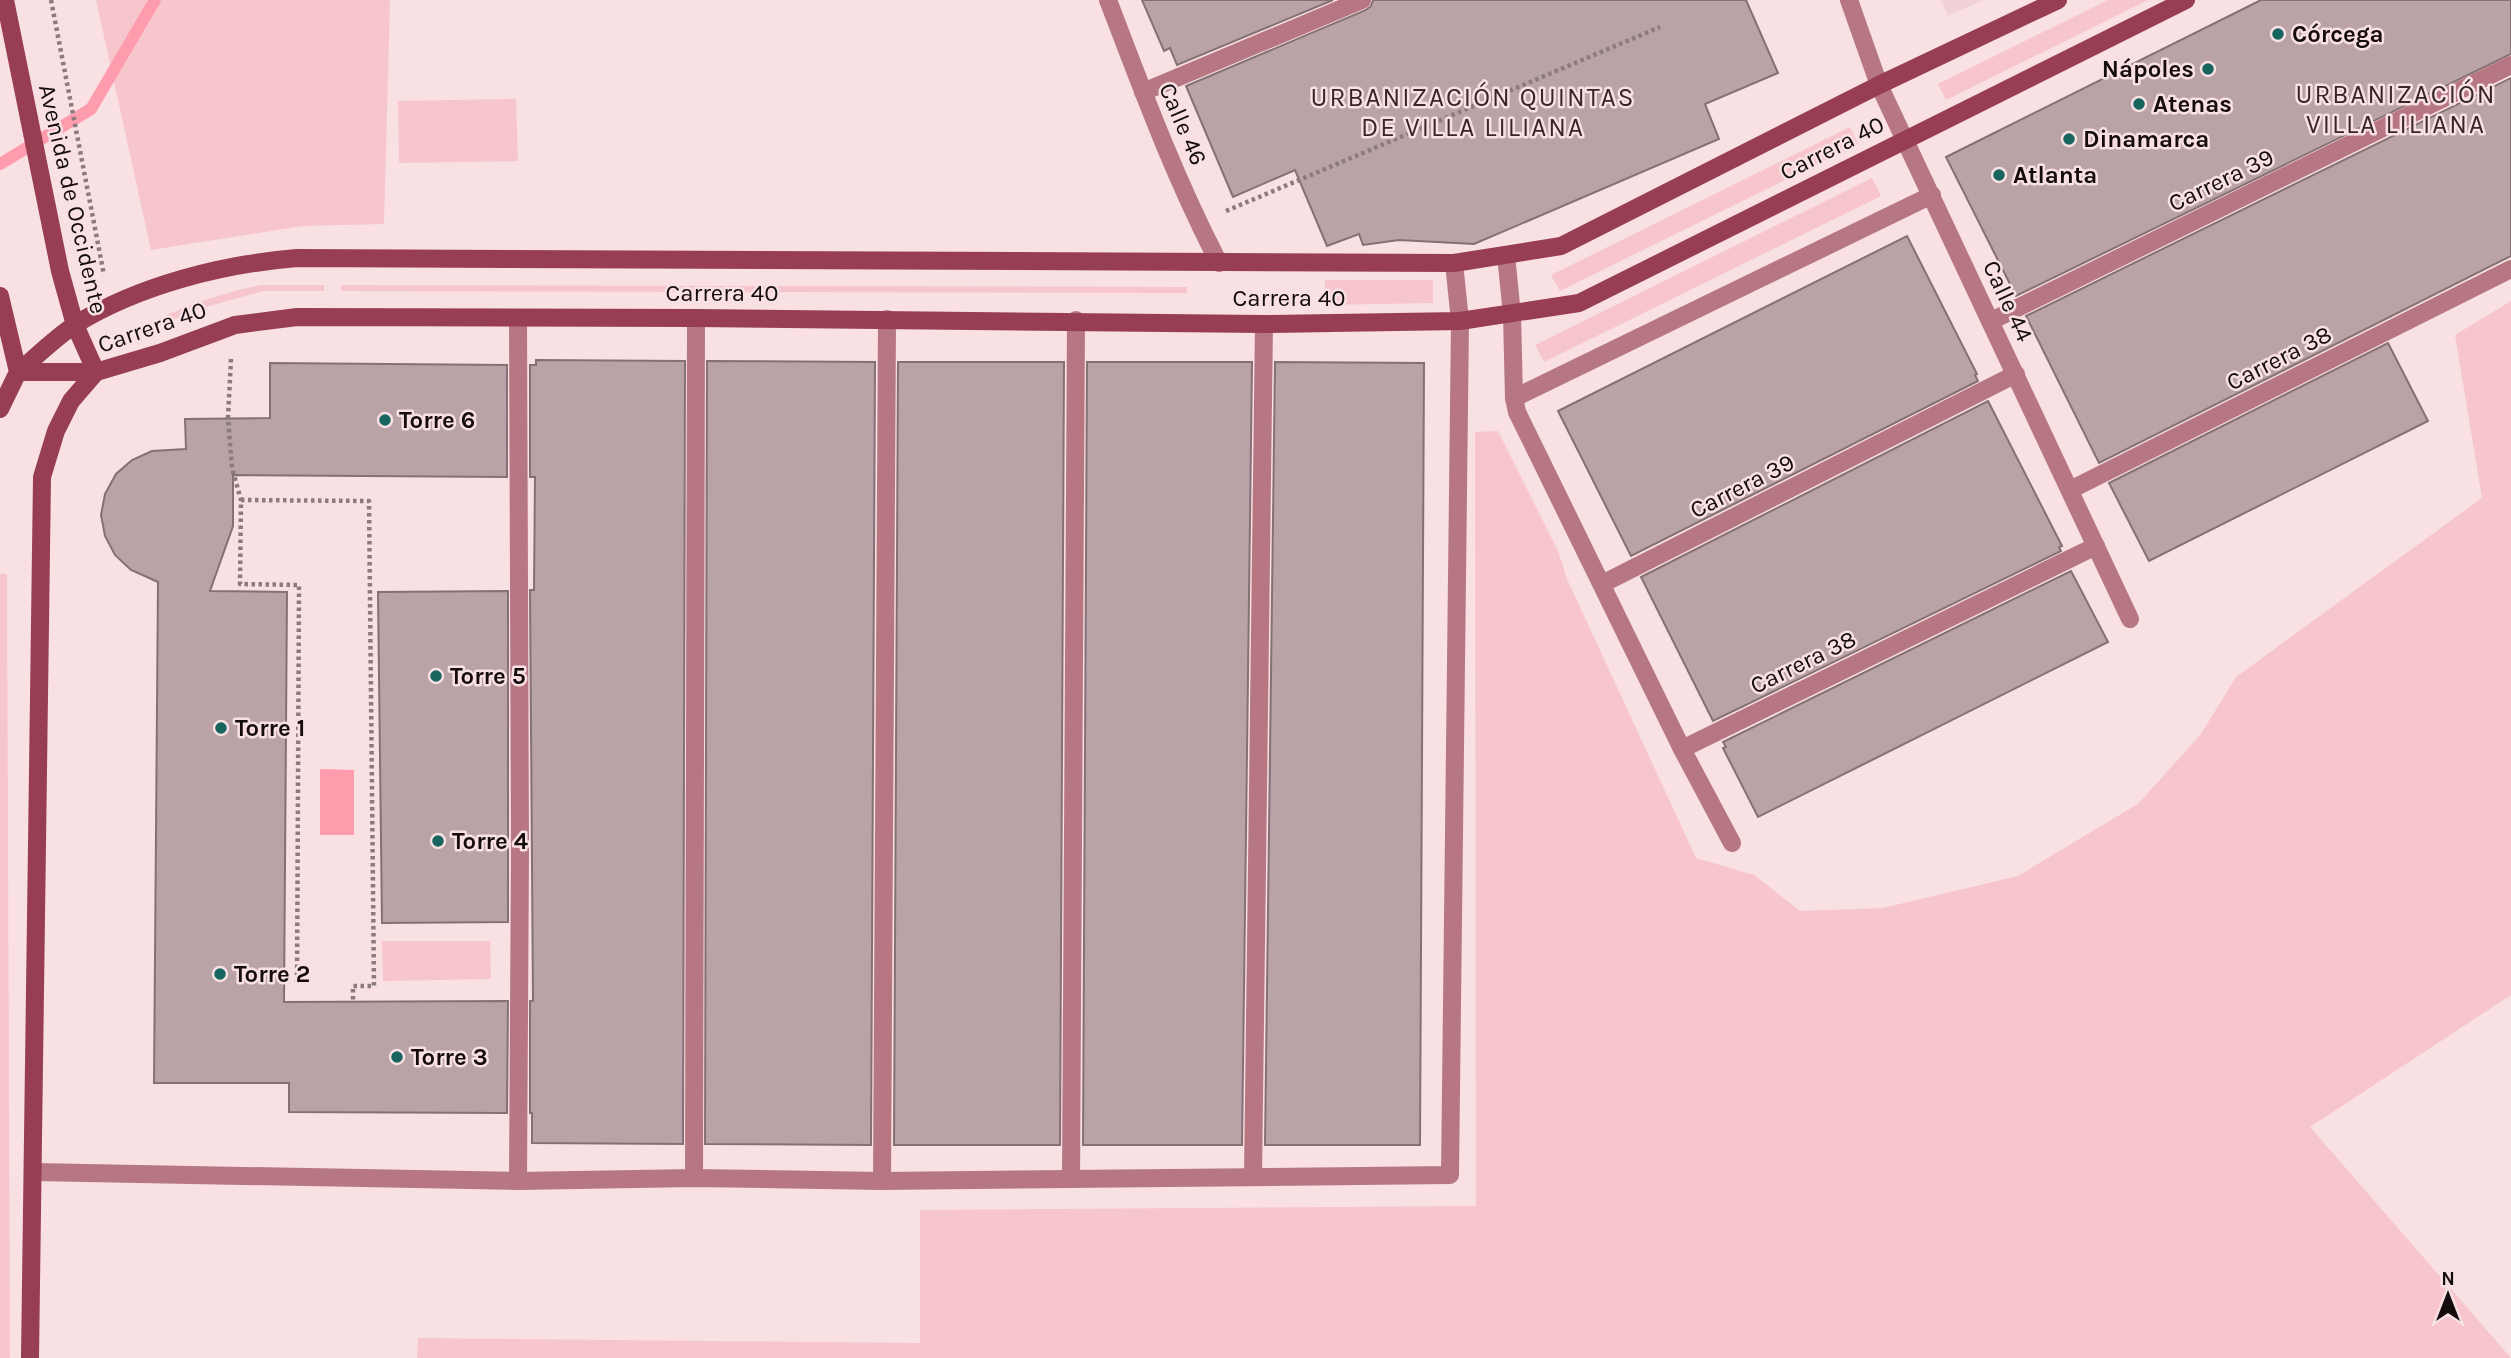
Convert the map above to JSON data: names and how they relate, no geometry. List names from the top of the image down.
{
  "streets": {
    "street": [
      "Calle 46",
      "Carrera 40",
      "Carrera 39",
      "Avenida de Occidente",
      "Calle 44",
      "Carrera 38"
    ]
  },
  "crossings": [
    ["Calle 46", "Carrera 40"],
    ["Carrera 40", "Avenida de Occidente"],
    ["Carrera 40", "Calle 44"],
    ["Carrera 39", "Calle 44"],
    ["Calle 44", "Carrera 38"]
  ],
  "districts": ["URBANIZACIÓN VILLA LILIANA", "URBANIZACIÓN QUINTAS DE VILLA LILIANA"],
  "places": [
    "Córcega",
    "Nápoles",
    "Atenas",
    "Dinamarca",
    "Atlanta",
    "Torre 6",
    "Torre 5",
    "Torre 1",
    "Torre 4",
    "Torre 2",
    "Torre 3"
  ],
  "north": "top"
}
